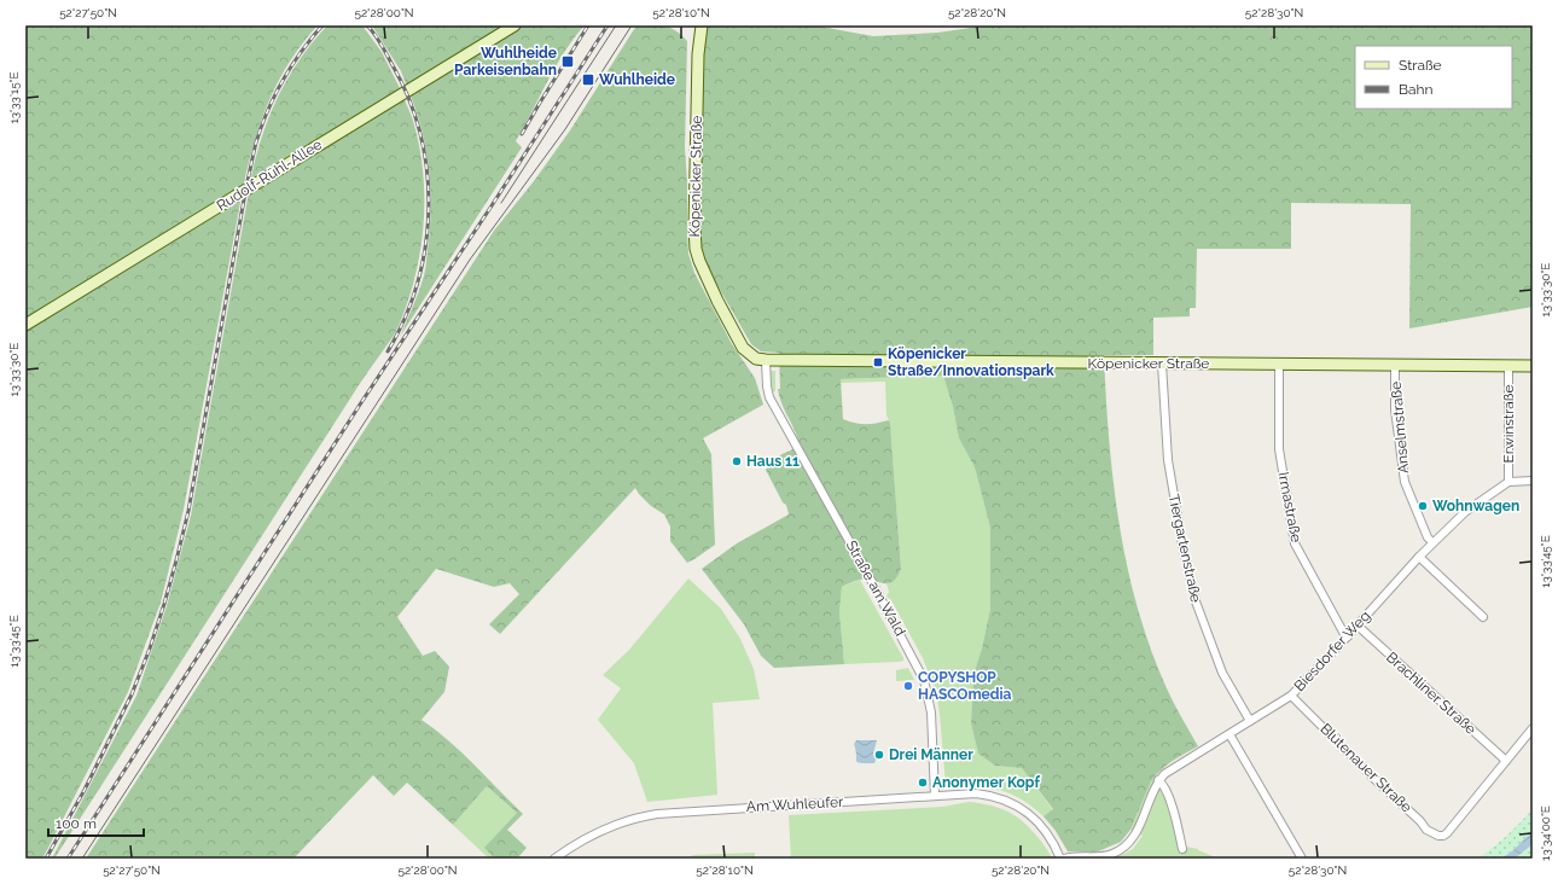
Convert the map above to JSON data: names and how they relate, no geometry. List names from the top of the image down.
{
  "streets": {
    "main road": ["Rudolf-Rühl-Allee", "Köpenicker Straße"],
    "street": [
      "Erwinstraße",
      "Anselmstraße",
      "Irmastraße",
      "Tiergartenstraße",
      "Straße am Wald",
      "Biesdorfer Weg",
      "Brachliner Straße",
      "Blütenauer Straße",
      "Am Wuhleufer"
    ]
  },
  "crossings": [
    ["Köpenicker Straße", "Erwinstraße"],
    ["Köpenicker Straße", "Anselmstraße"],
    ["Köpenicker Straße", "Irmastraße"],
    ["Köpenicker Straße", "Tiergartenstraße"],
    ["Köpenicker Straße", "Straße am Wald"],
    ["Erwinstraße", "Biesdorfer Weg"],
    ["Anselmstraße", "Biesdorfer Weg"],
    ["Irmastraße", "Biesdorfer Weg"],
    ["Tiergartenstraße", "Biesdorfer Weg"],
    ["Straße am Wald", "Am Wuhleufer"],
    ["Biesdorfer Weg", "Brachliner Straße"],
    ["Biesdorfer Weg", "Blütenauer Straße"],
    ["Brachliner Straße", "Blütenauer Straße"]
  ],
  "places": {
    "transit": ["Wuhlheide Parkeisenbahn", "Wuhlheide", "Köpenicker Straße/Innovationspark"],
    "other": [
      "Haus 11",
      "Wohnwagen",
      "COPYSHOP HASCOmedia",
      "Drei Männer",
      "Anonymer Kopf"
    ]
  },
  "legend": ["Straße", "Bahn"],
  "scale_bar": "100 m",
  "coordinates": [
    "52°27'50\"N",
    "52°28'00\"N",
    "52°28'10\"N",
    "52°28'20\"N",
    "52°28'30\"N",
    "13°33'15\"E",
    "13°33'30\"E",
    "13°33'45\"E",
    "13°34'00\"E"
  ]
}
